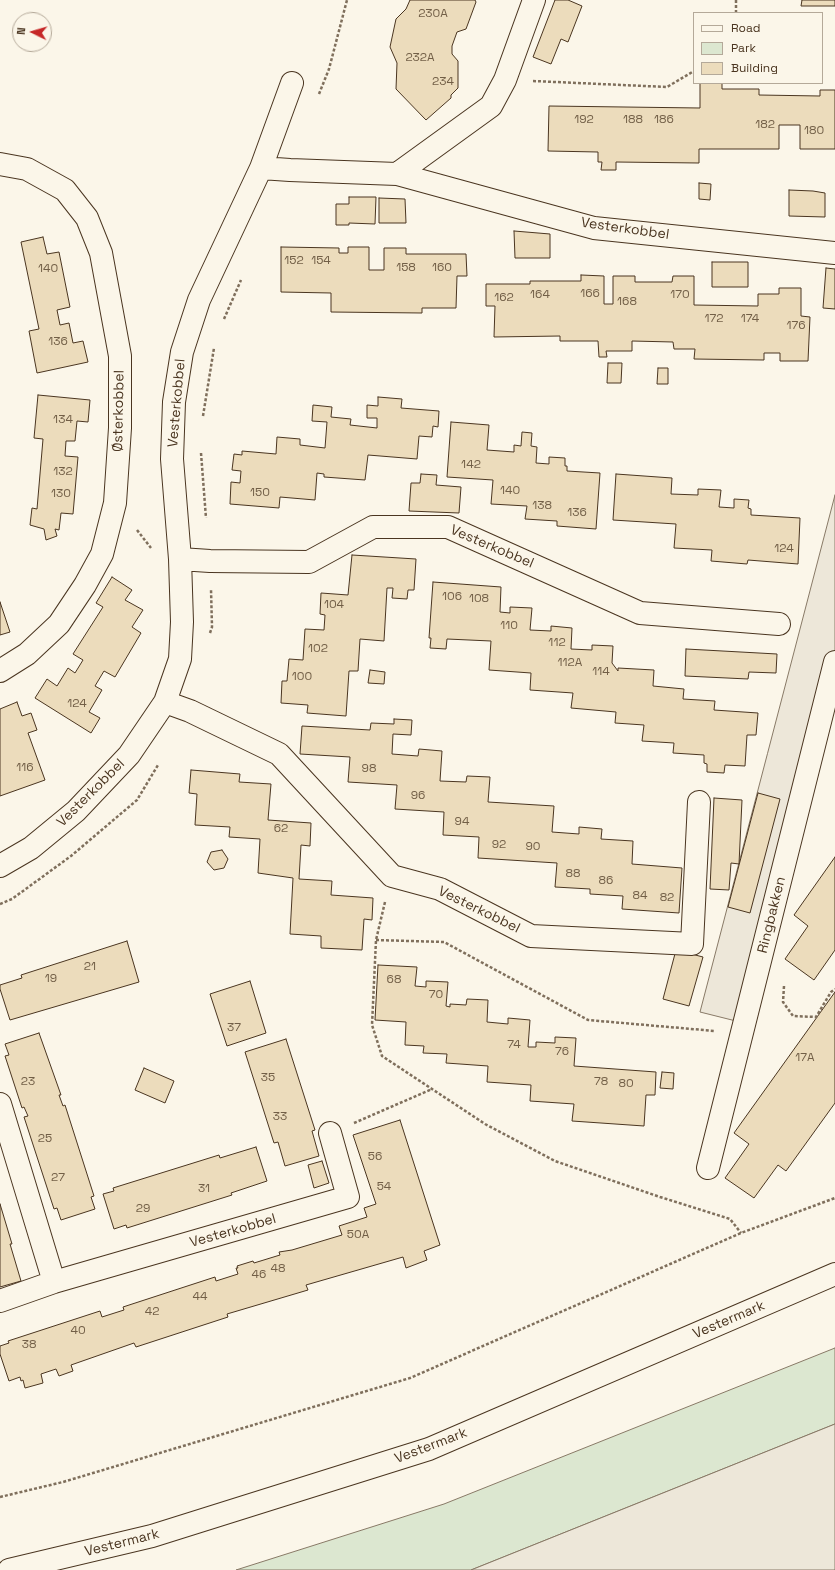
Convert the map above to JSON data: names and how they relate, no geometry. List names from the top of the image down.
{
  "streets": {
    "street": [
      "Vesterkobbel",
      "Østerkobbel",
      "Ringbakken",
      "Vestermark"
    ]
  },
  "house_numbers": [
    "230A",
    "232A",
    "234",
    "192",
    "188",
    "186",
    "182",
    "180",
    "152",
    "154",
    "158",
    "160",
    "140",
    "166",
    "164",
    "170",
    "162",
    "168",
    "172",
    "174",
    "176",
    "136",
    "134",
    "142",
    "132",
    "140",
    "150",
    "130",
    "138",
    "136",
    "124",
    "106",
    "108",
    "104",
    "110",
    "112",
    "102",
    "112A",
    "114",
    "100",
    "124",
    "116",
    "98",
    "96",
    "94",
    "62",
    "92",
    "90",
    "88",
    "86",
    "84",
    "82",
    "21",
    "19",
    "68",
    "70",
    "37",
    "74",
    "76",
    "17A",
    "35",
    "23",
    "78",
    "80",
    "33",
    "25",
    "56",
    "27",
    "54",
    "31",
    "29",
    "50A",
    "48",
    "46",
    "44",
    "42",
    "40",
    "38"
  ],
  "legend": ["Road", "Park", "Building"],
  "north": "left"
}
